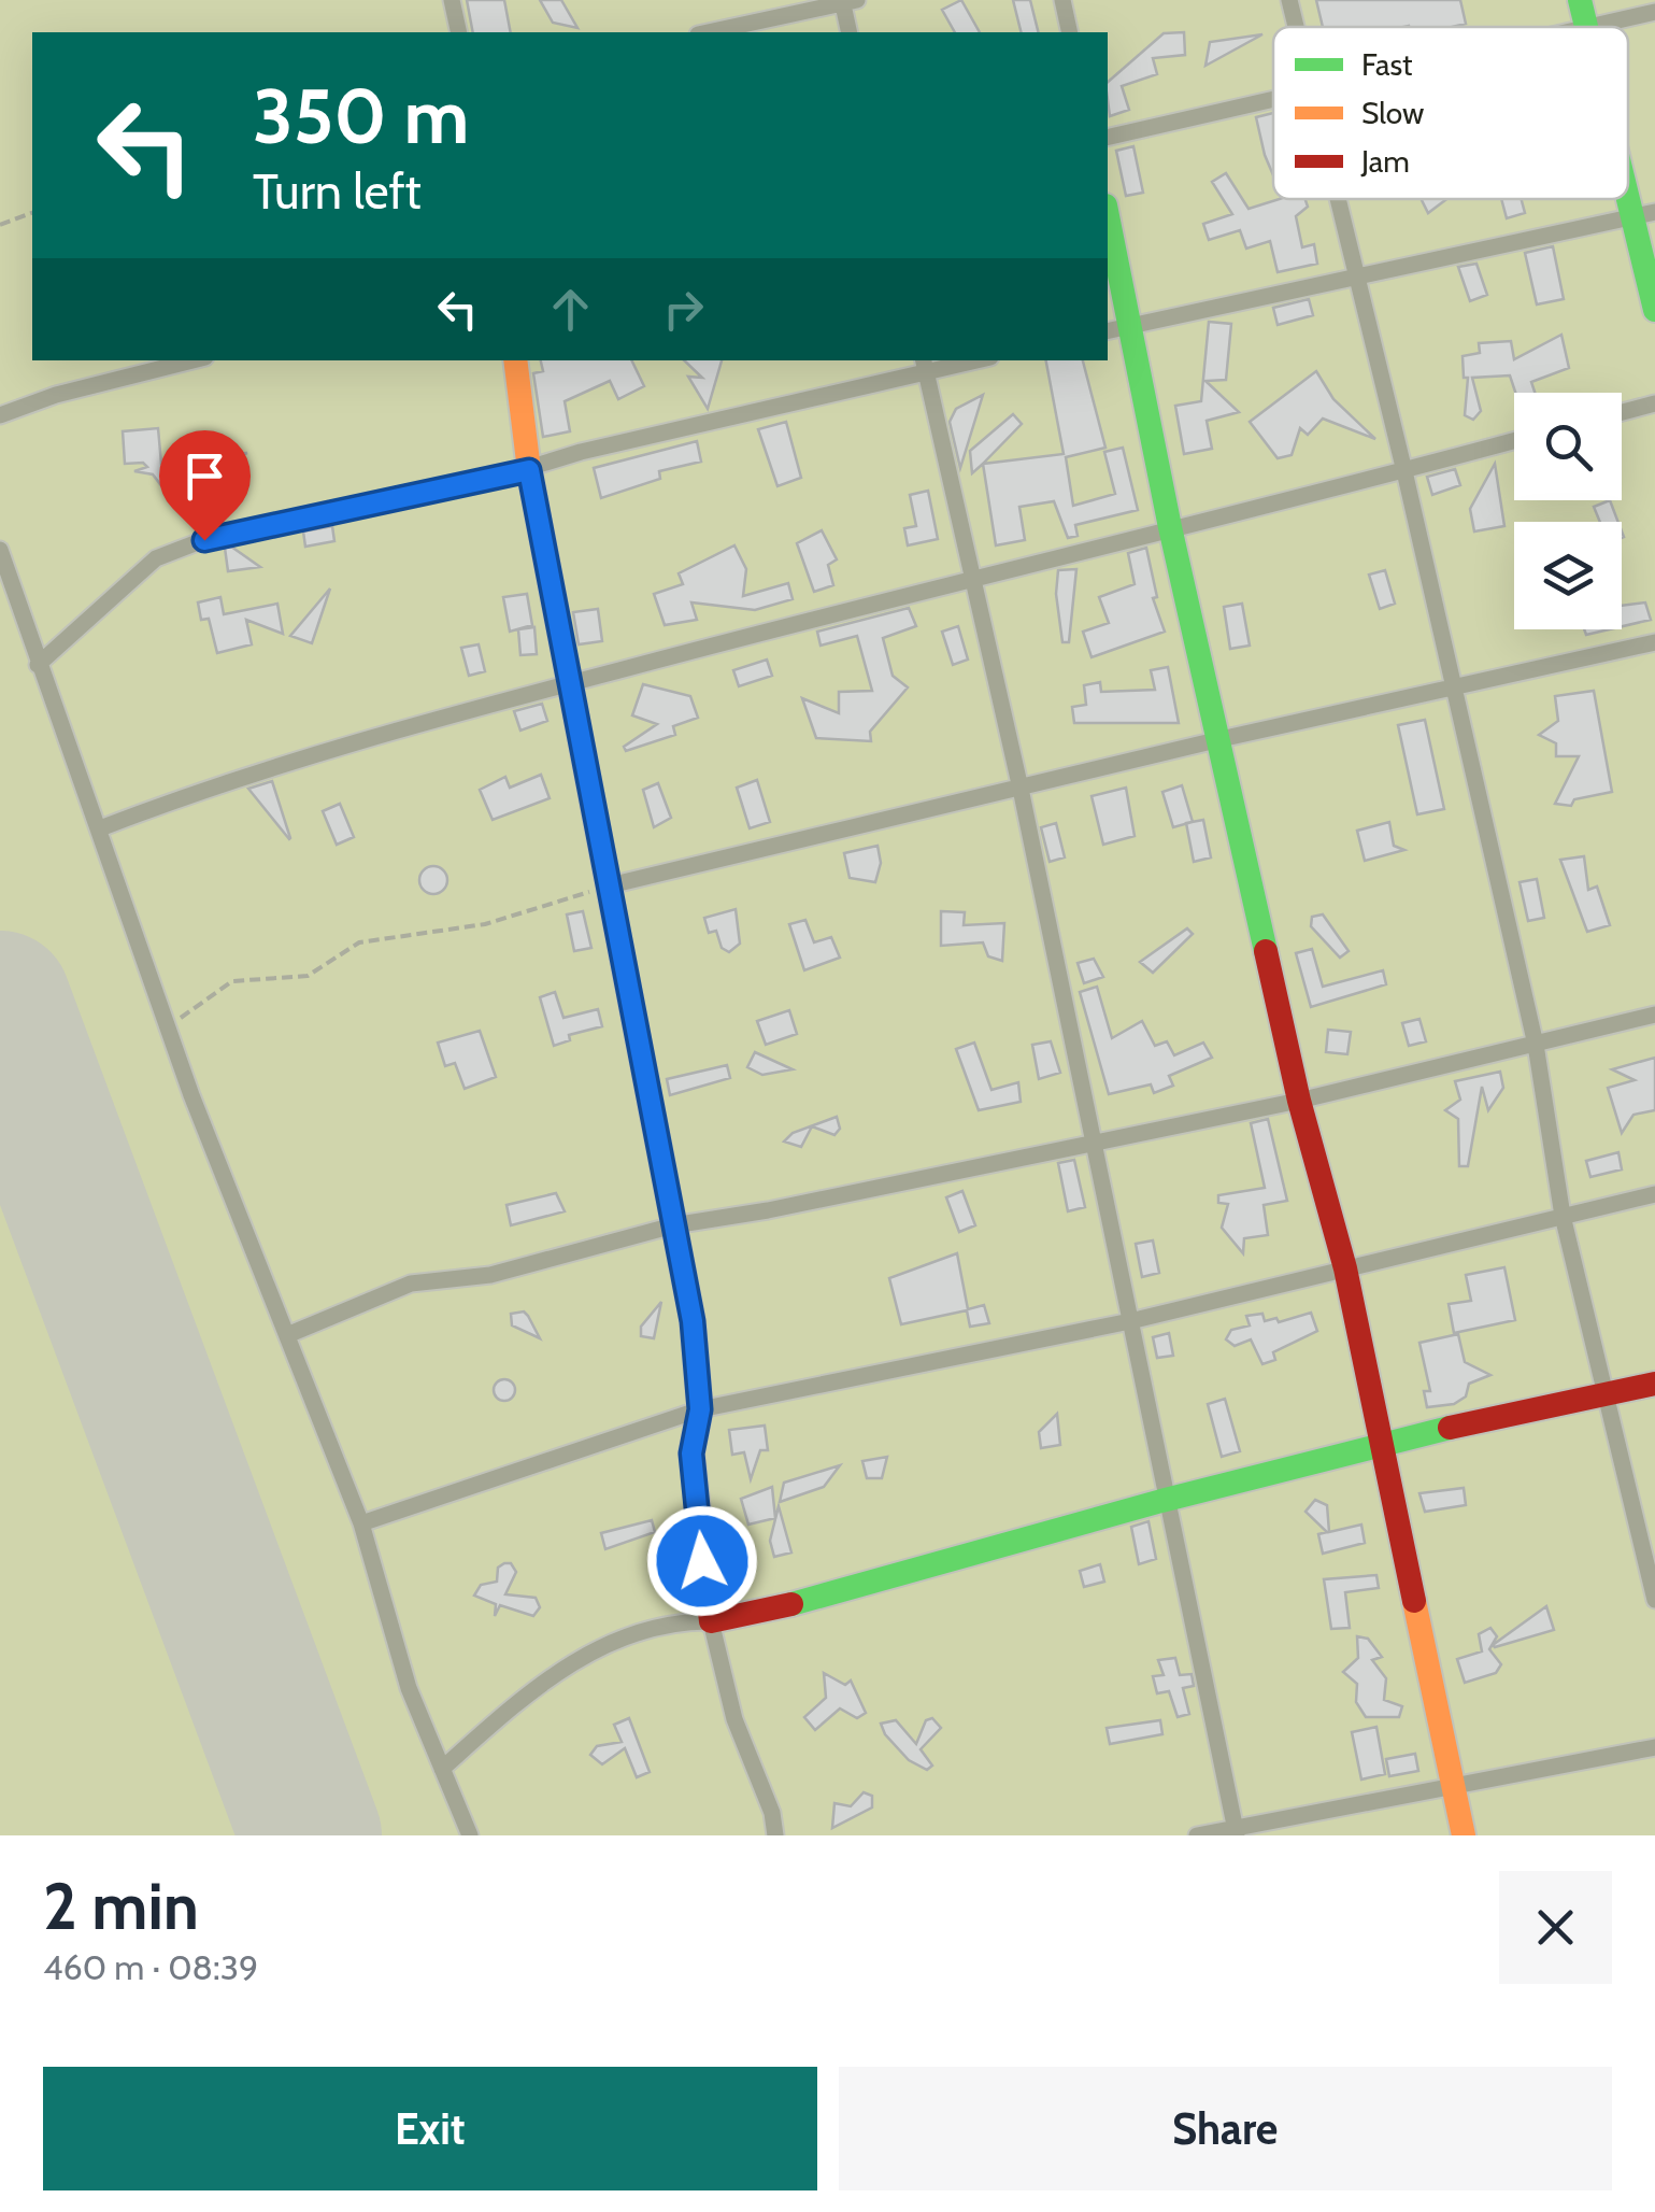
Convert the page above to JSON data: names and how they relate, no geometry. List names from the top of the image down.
{
  "legend": ["Fast", "Slow", "Jam"],
  "page": {
    "turn": ["350 m", "Turn left"],
    "heading": ["2 min", "460 m · 08:39"],
    "buttons": ["Exit", "Share"]
  }
}
